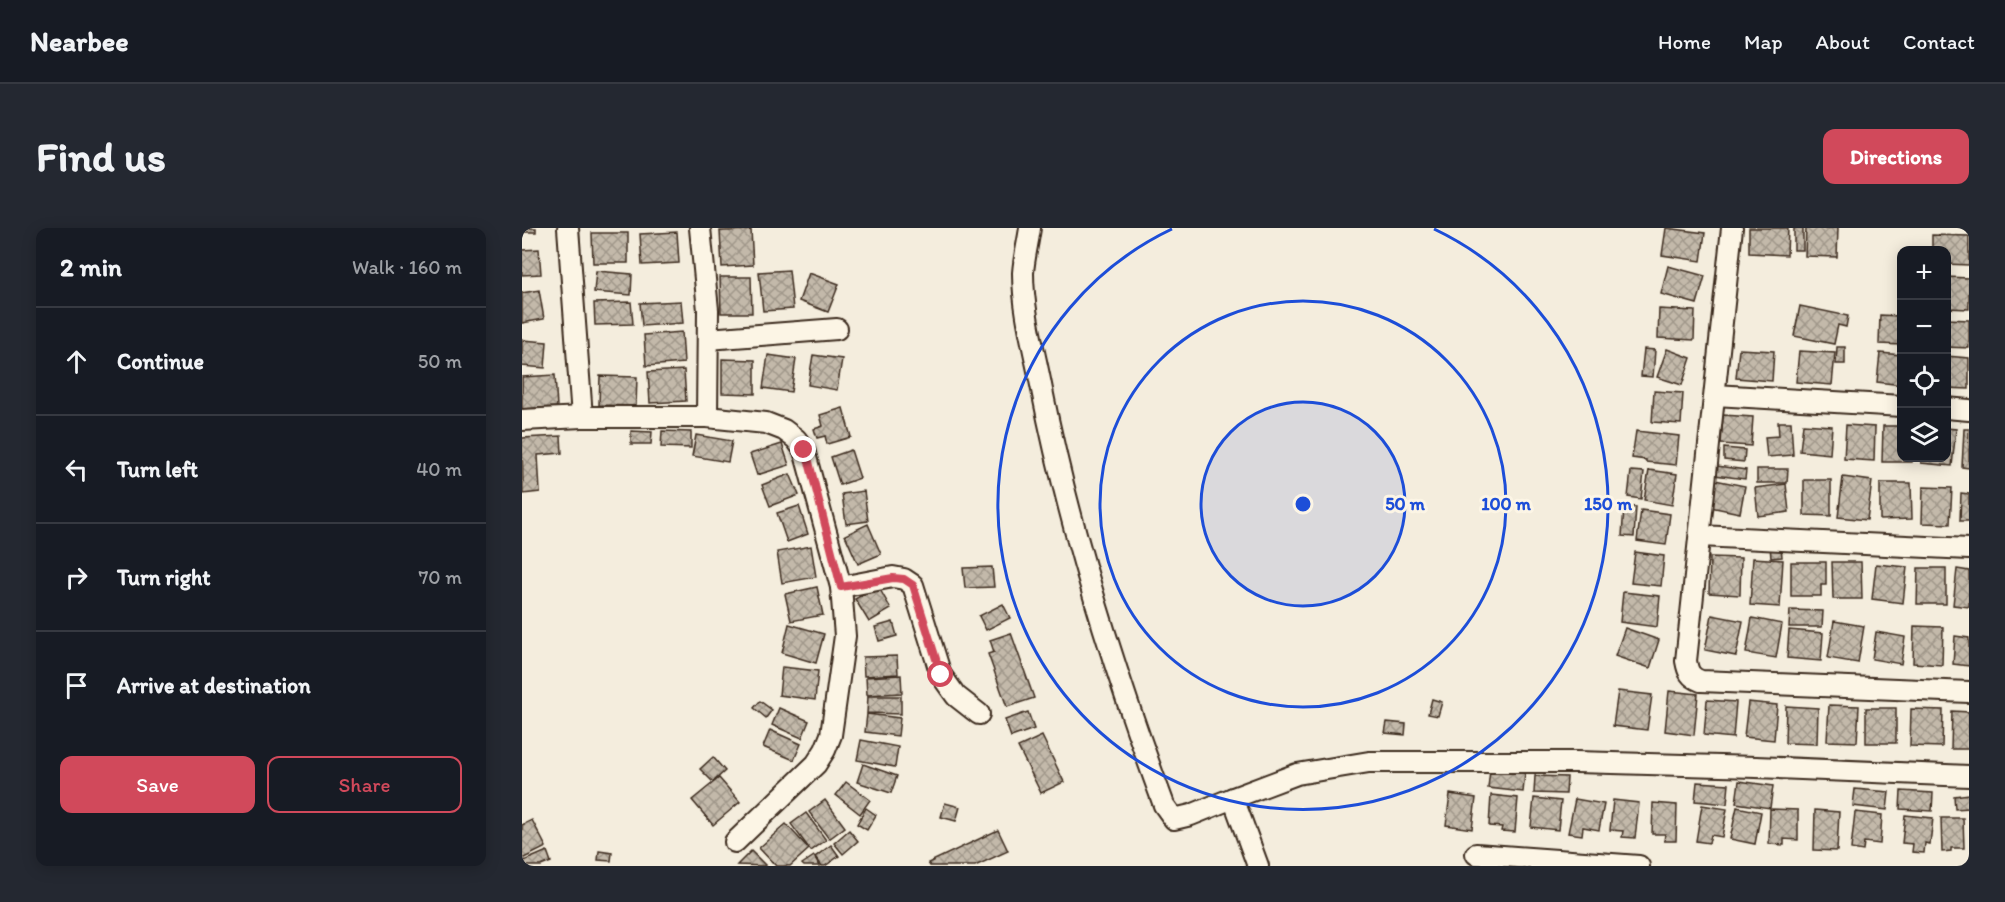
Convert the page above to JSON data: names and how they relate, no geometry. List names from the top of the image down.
{
  "page": {
    "header": "Nearbee",
    "nav": [
      "Home",
      "Map",
      "About",
      "Contact"
    ],
    "buttons": [
      "Directions",
      ["Save", "Share"]
    ],
    "title": "Find us",
    "heading": ["2 min", "Walk · 160 m"],
    "map_buttons": ["+", "−"],
    "list": [
      ["Continue", "50 m"],
      ["Turn left", "40 m"],
      ["Turn right", "70 m"],
      "Arrive at destination"
    ]
  },
  "rings": ["50 m", "100 m", "150 m"]
}
